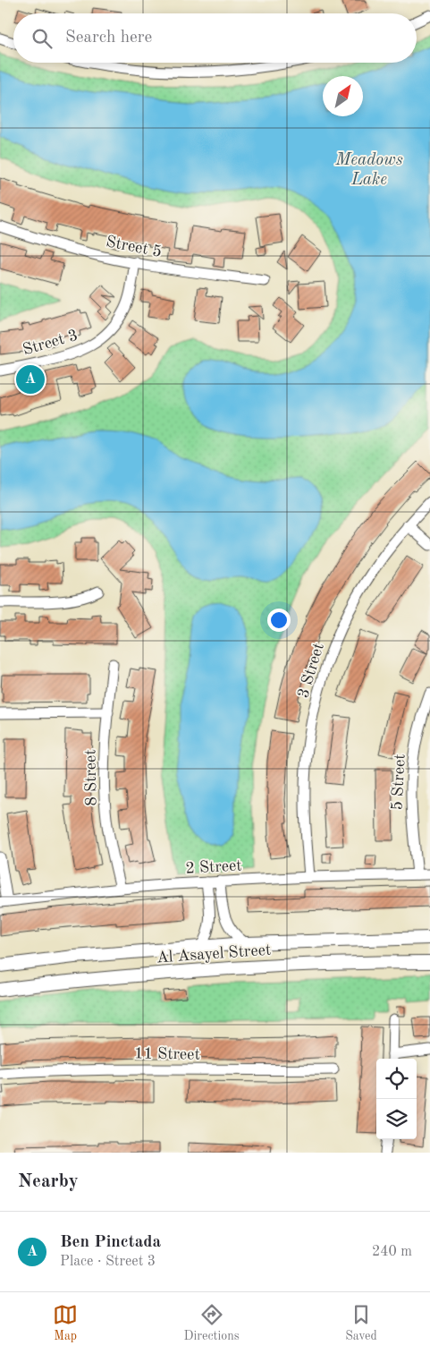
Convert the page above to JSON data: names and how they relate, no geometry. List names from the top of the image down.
{
  "streets": {
    "main road": ["Al Asayel Street"],
    "street": [
      "Street 5",
      "Street 3",
      "3 Street",
      "8 Street",
      "5 Street",
      "2 Street",
      "11 Street"
    ]
  },
  "crossings": [
    ["Street 5", "Street 3"],
    ["3 Street", "2 Street"],
    ["8 Street", "2 Street"],
    ["5 Street", "2 Street"]
  ],
  "water": ["Meadows Lake"],
  "north": "top right",
  "page": {
    "search": "Search here",
    "pins": "A",
    "heading": "Nearby",
    "list": [
      {
        "mark": "A",
        "name": "Ben Pinctada",
        "note": "Place · Street 3",
        "value": "240 m"
      }
    ],
    "nav": ["Map", "Directions", "Saved"]
  }
}
